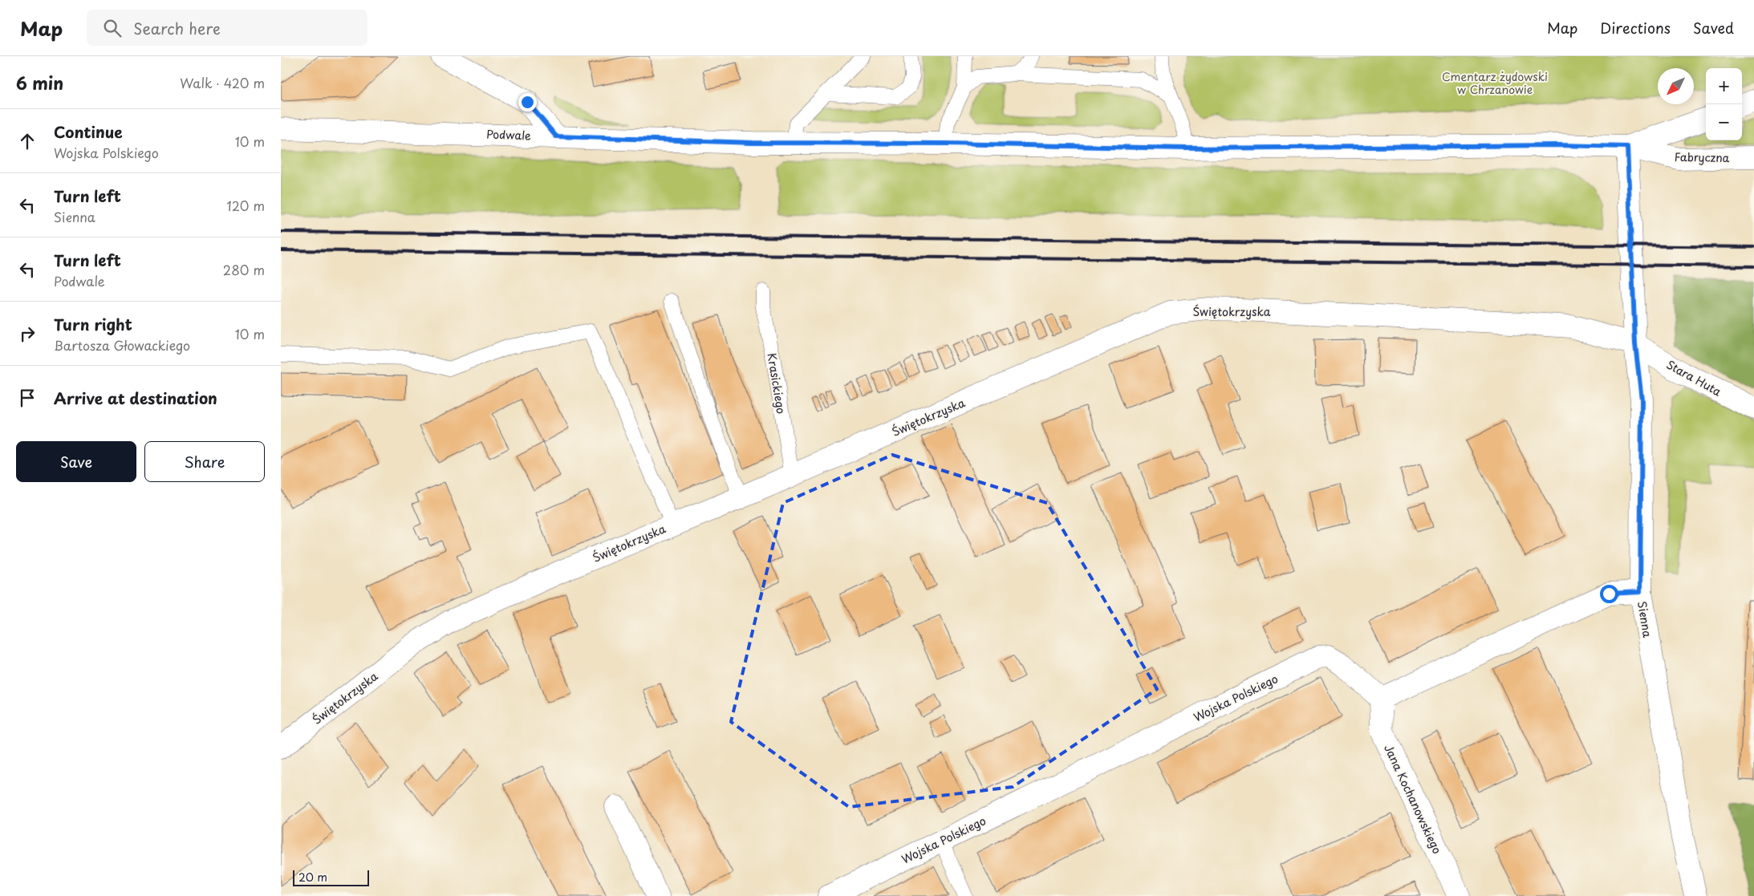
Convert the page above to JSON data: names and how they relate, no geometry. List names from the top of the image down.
{
  "streets": {
    "street": [
      "Podwale",
      "Fabryczna",
      "Świętokrzyska",
      "Stara Huta",
      "Sienna",
      "Wojska Polskiego",
      "Jana Kochanowskiego"
    ],
    "lane": ["Krasickiego"]
  },
  "crossings": [
    ["Podwale", "Fabryczna"],
    ["Podwale", "Sienna"],
    ["Fabryczna", "Sienna"],
    ["Świętokrzyska", "Stara Huta"],
    ["Świętokrzyska", "Krasickiego"],
    ["Świętokrzyska", "Sienna"],
    ["Stara Huta", "Sienna"],
    ["Wojska Polskiego", "Jana Kochanowskiego"]
  ],
  "parks": ["Cmentarz żydowski w Chrzanowie"],
  "scale_bar": "20 m",
  "north": "bottom left",
  "page": {
    "header": "Map",
    "search": "Search here",
    "nav": ["Map", "Directions", "Saved"],
    "heading": ["6 min", "Walk · 420 m"],
    "map_buttons": ["+", "−"],
    "list": [
      ["Continue", "Wojska Polskiego", "10 m"],
      ["Turn left", "Sienna", "120 m"],
      ["Turn left", "Podwale", "280 m"],
      ["Turn right", "Bartosza Głowackiego", "10 m"],
      "Arrive at destination"
    ],
    "buttons": ["Save", "Share"],
    "scale": "20 m"
  }
}
